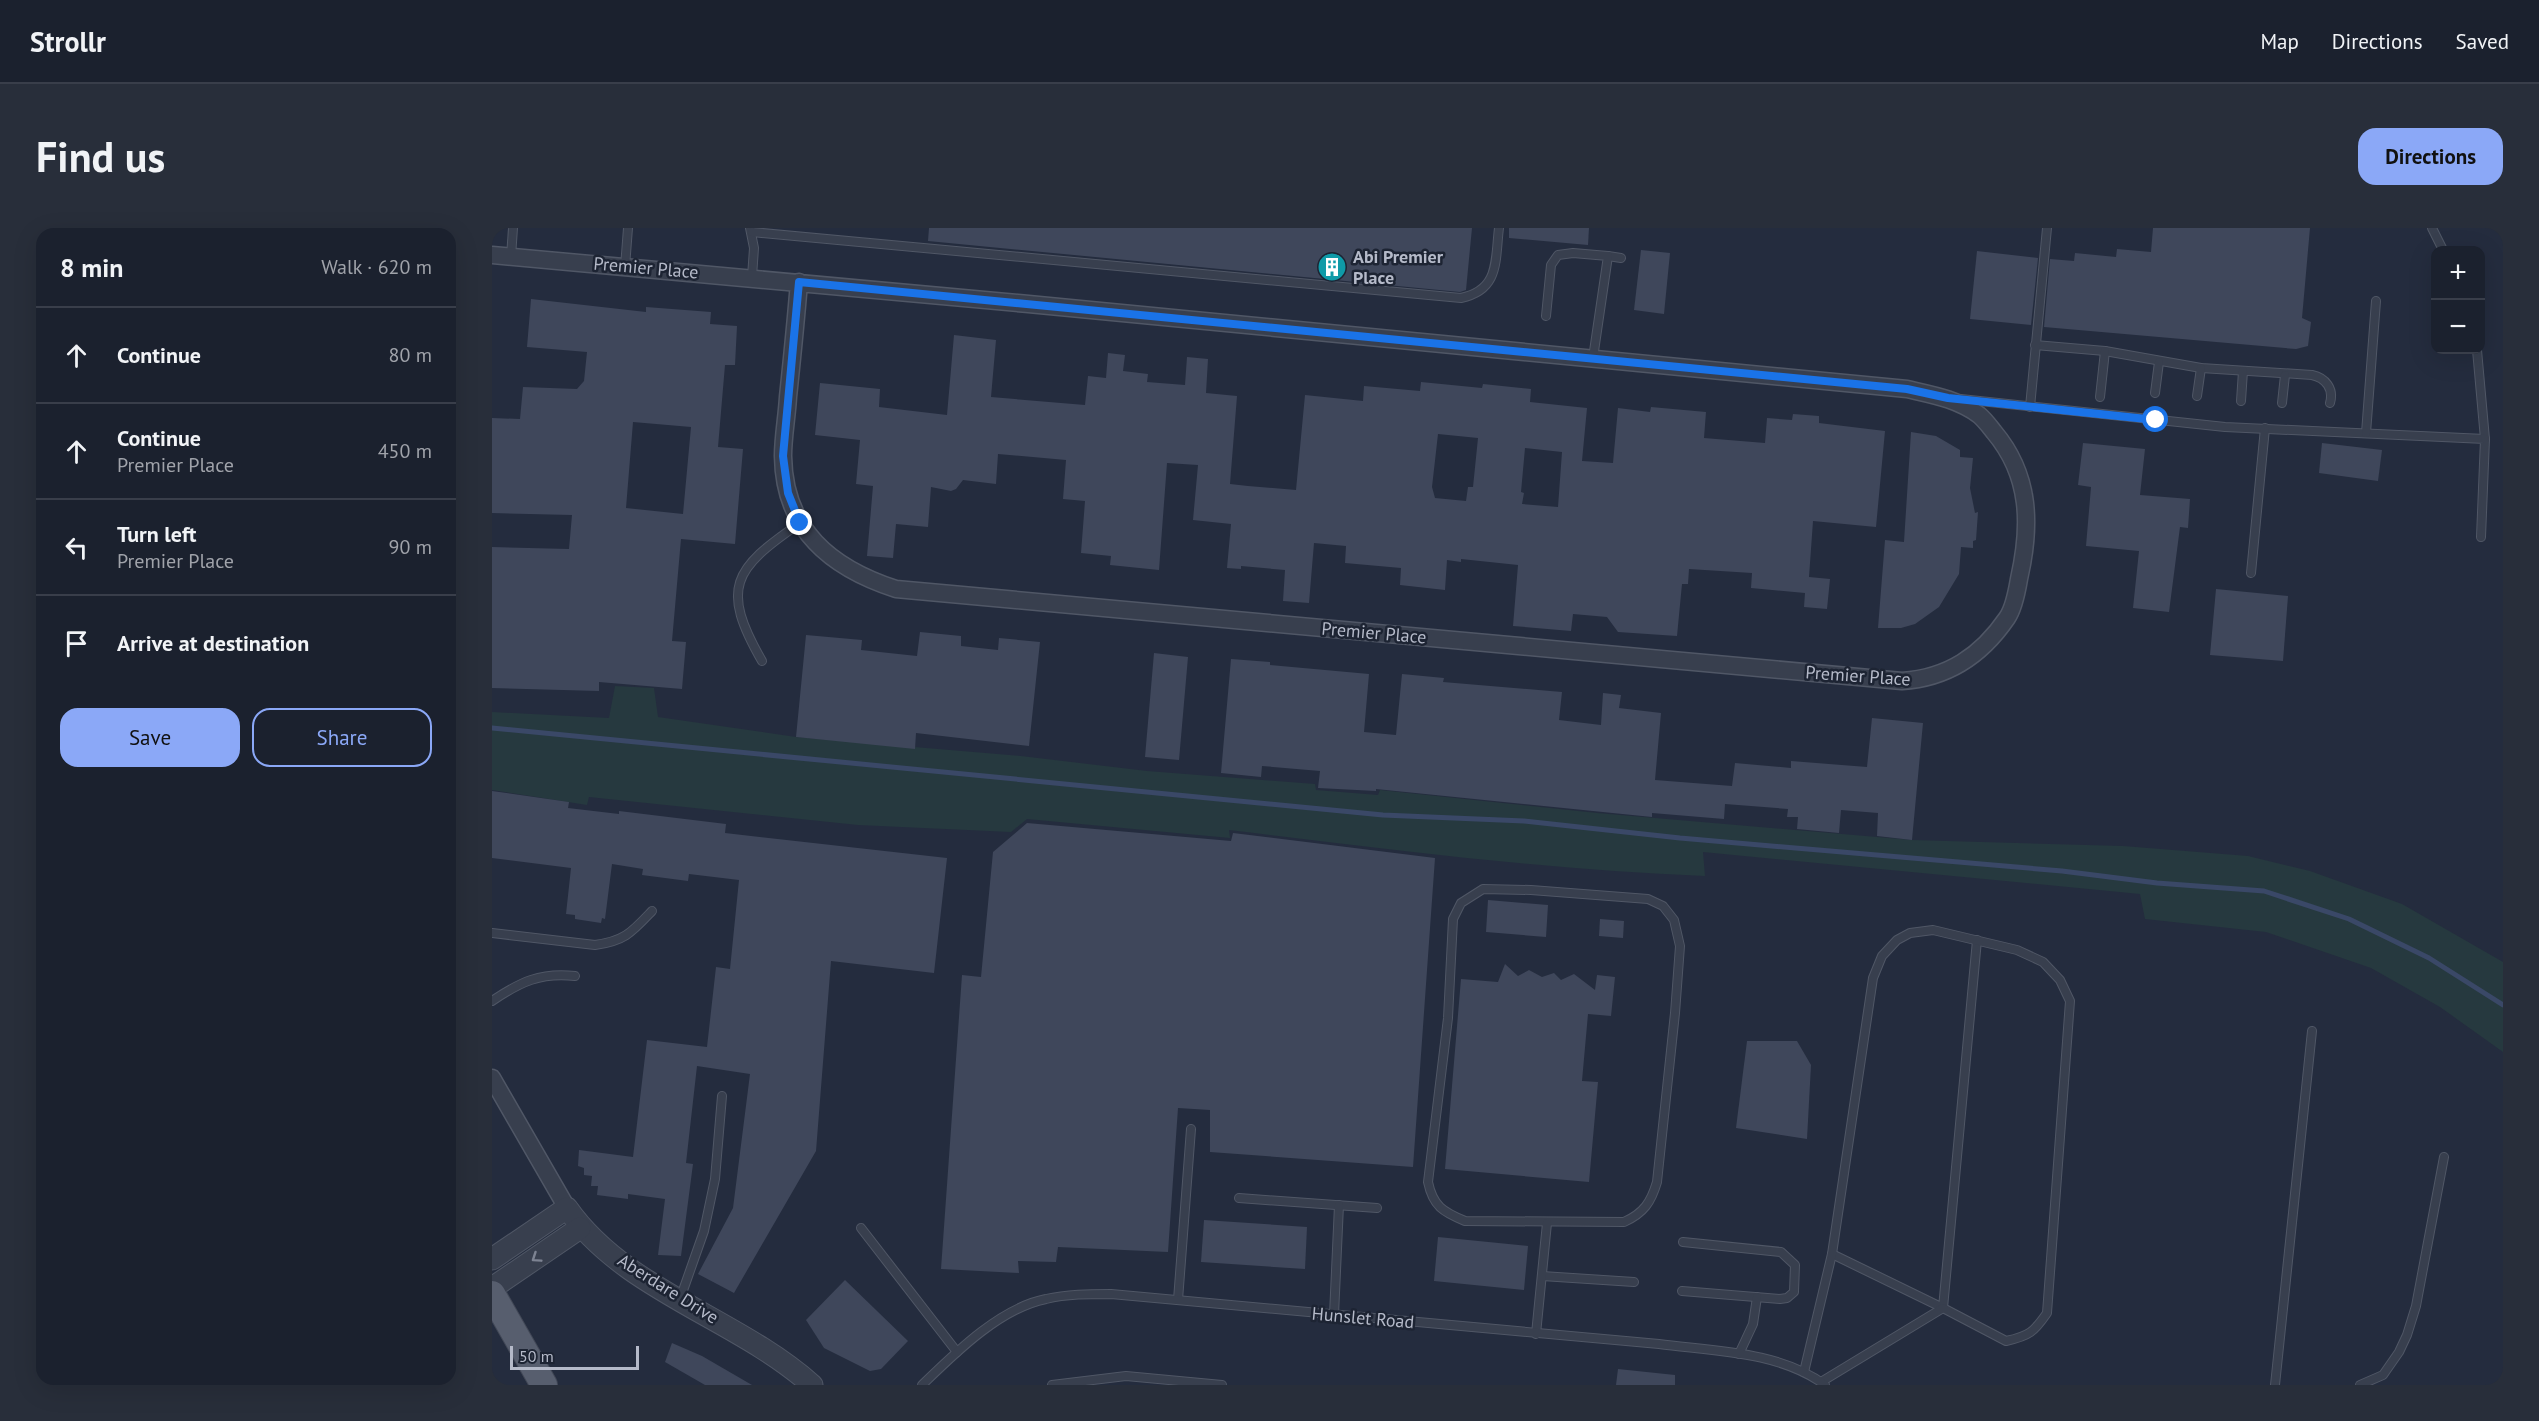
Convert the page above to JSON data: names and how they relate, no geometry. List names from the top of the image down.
{
  "streets": {
    "street": ["Premier Place", "Aberdare Drive"],
    "lane": ["Hunslet Road"]
  },
  "places": {
    "building": ["Abi Premier Place"]
  },
  "scale_bar": "50 m",
  "page": {
    "header": "Strollr",
    "nav": ["Map", "Directions", "Saved"],
    "buttons": [
      "Directions",
      ["Save", "Share"]
    ],
    "title": "Find us",
    "heading": ["8 min", "Walk · 620 m"],
    "map_buttons": ["+", "−"],
    "list": [
      ["Continue", "80 m"],
      ["Continue", "Premier Place", "450 m"],
      ["Turn left", "Premier Place", "90 m"],
      "Arrive at destination"
    ],
    "scale": "50 m"
  }
}
